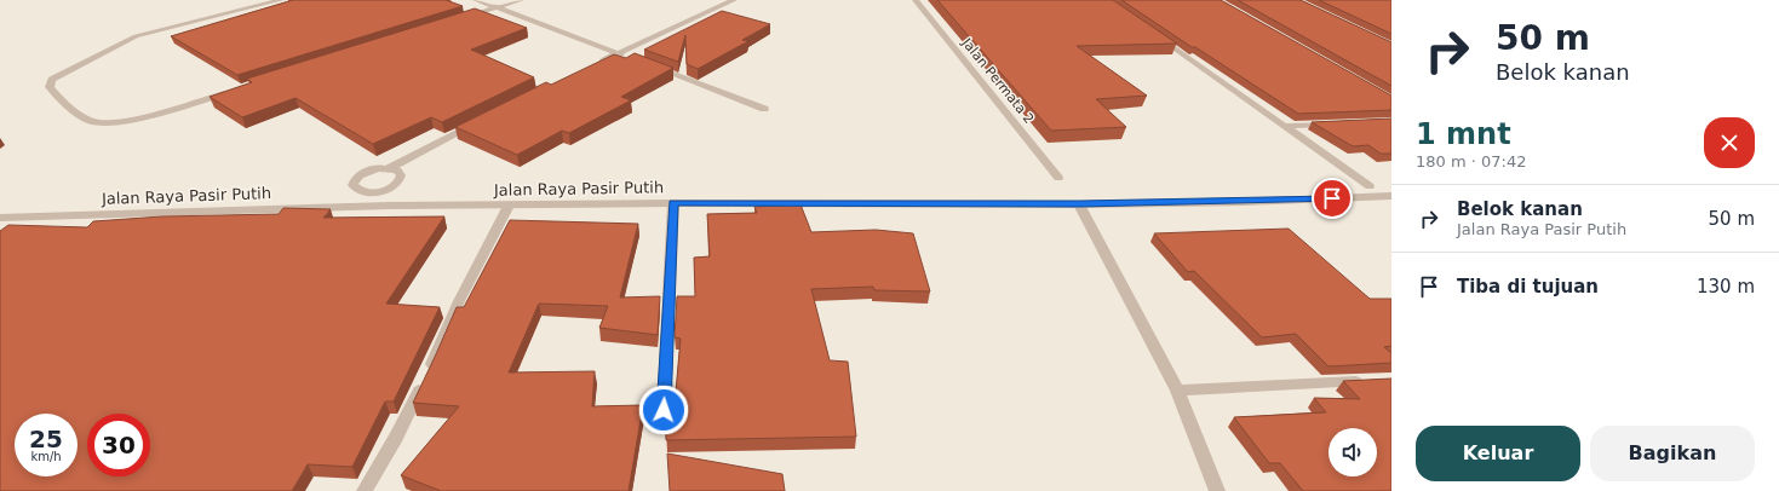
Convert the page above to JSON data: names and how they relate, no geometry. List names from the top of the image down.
{
  "streets": {
    "street": ["Jalan Permata 2", "Jalan Raya Pasir Putih"]
  },
  "page": {
    "turn": ["50 m", "Belok kanan"],
    "heading": ["1 mnt", "180 m · 07:42"],
    "list": [
      {
        "name": "Belok kanan",
        "note": "Jalan Raya Pasir Putih",
        "value": "50 m"
      },
      {
        "name": "Tiba di tujuan",
        "value": "130 m"
      }
    ],
    "speed": "25 km/h",
    "limit": "30",
    "buttons": ["Keluar", "Bagikan"]
  }
}
